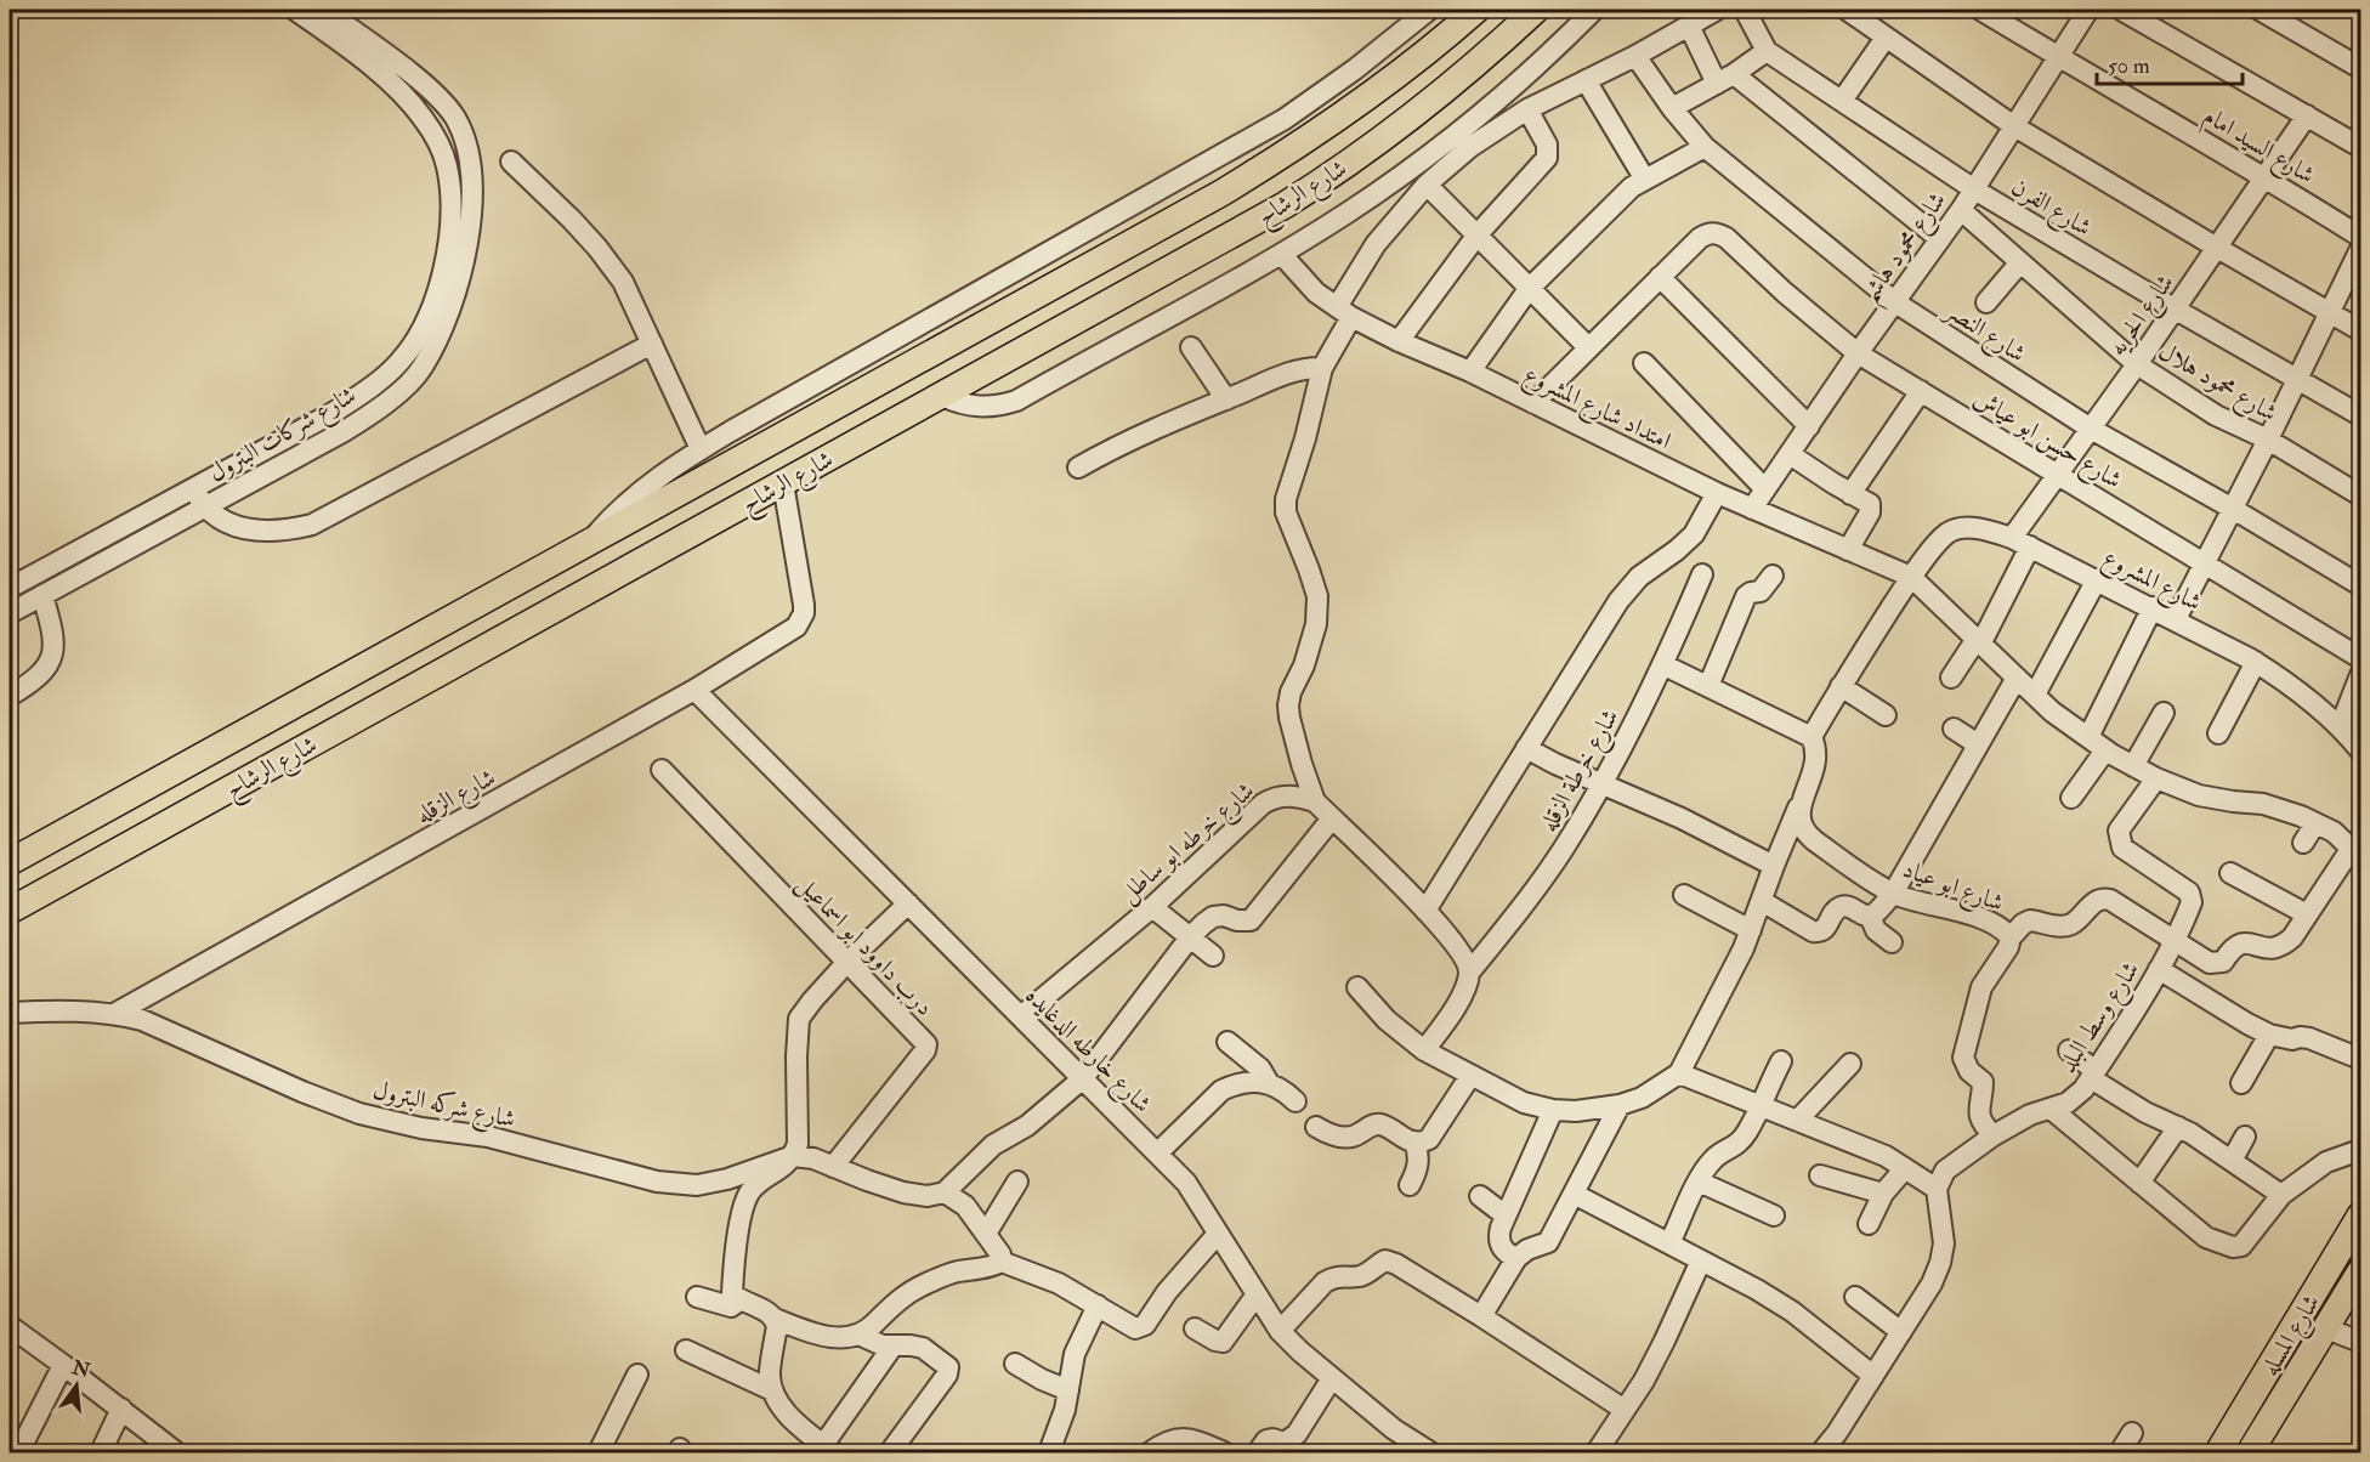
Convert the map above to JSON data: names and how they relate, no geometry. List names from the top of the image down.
{
  "streets": {
    "main road": ["شارع الرشاح", "شارع المسله"],
    "street": [
      "شارع السيد امام",
      "شارع الفرن",
      "شارع محمود هاشم",
      "شارع الحريه",
      "شارع النصر",
      "شارع محمود هلال",
      "امتداد شارع المشروع",
      "شارع شركات البترول",
      "شارع حسن ابو عياش",
      "شارع المشروع",
      "شارع خرطة الزقله",
      "شارع الزقله",
      "شارع خرطه ابو ساطل",
      "شارع ابو عياد",
      "درب داوود ابو اسماعيل",
      "شارع وسط البلد",
      "شارع خارطه الدغايده",
      "شارع شركه البترول"
    ]
  },
  "crossings": [
    ["شارع السيد امام", "شارع محمود هاشم"],
    ["شارع السيد امام", "شارع الحريه"],
    ["شارع الرشاح", "شارع الزقله"],
    ["شارع الفرن", "شارع محمود هاشم"],
    ["شارع الفرن", "شارع الحريه"],
    ["شارع محمود هاشم", "شارع النصر"],
    ["شارع محمود هاشم", "شارع محمود هلال"],
    ["شارع محمود هاشم", "امتداد شارع المشروع"],
    ["شارع محمود هاشم", "شارع حسن ابو عياش"],
    ["شارع الحريه", "شارع النصر"],
    ["شارع الحريه", "شارع محمود هلال"],
    ["شارع الحريه", "شارع حسن ابو عياش"],
    ["شارع الحريه", "شارع المشروع"],
    ["امتداد شارع المشروع", "شارع المشروع"],
    ["شارع الزقله", "شارع خارطه الدغايده"],
    ["شارع الزقله", "شارع شركه البترول"],
    ["شارع خرطه ابو ساطل", "شارع خارطه الدغايده"],
    ["شارع ابو عياد", "شارع وسط البلد"]
  ],
  "scale_bar": "50 m",
  "north": "top"
}
